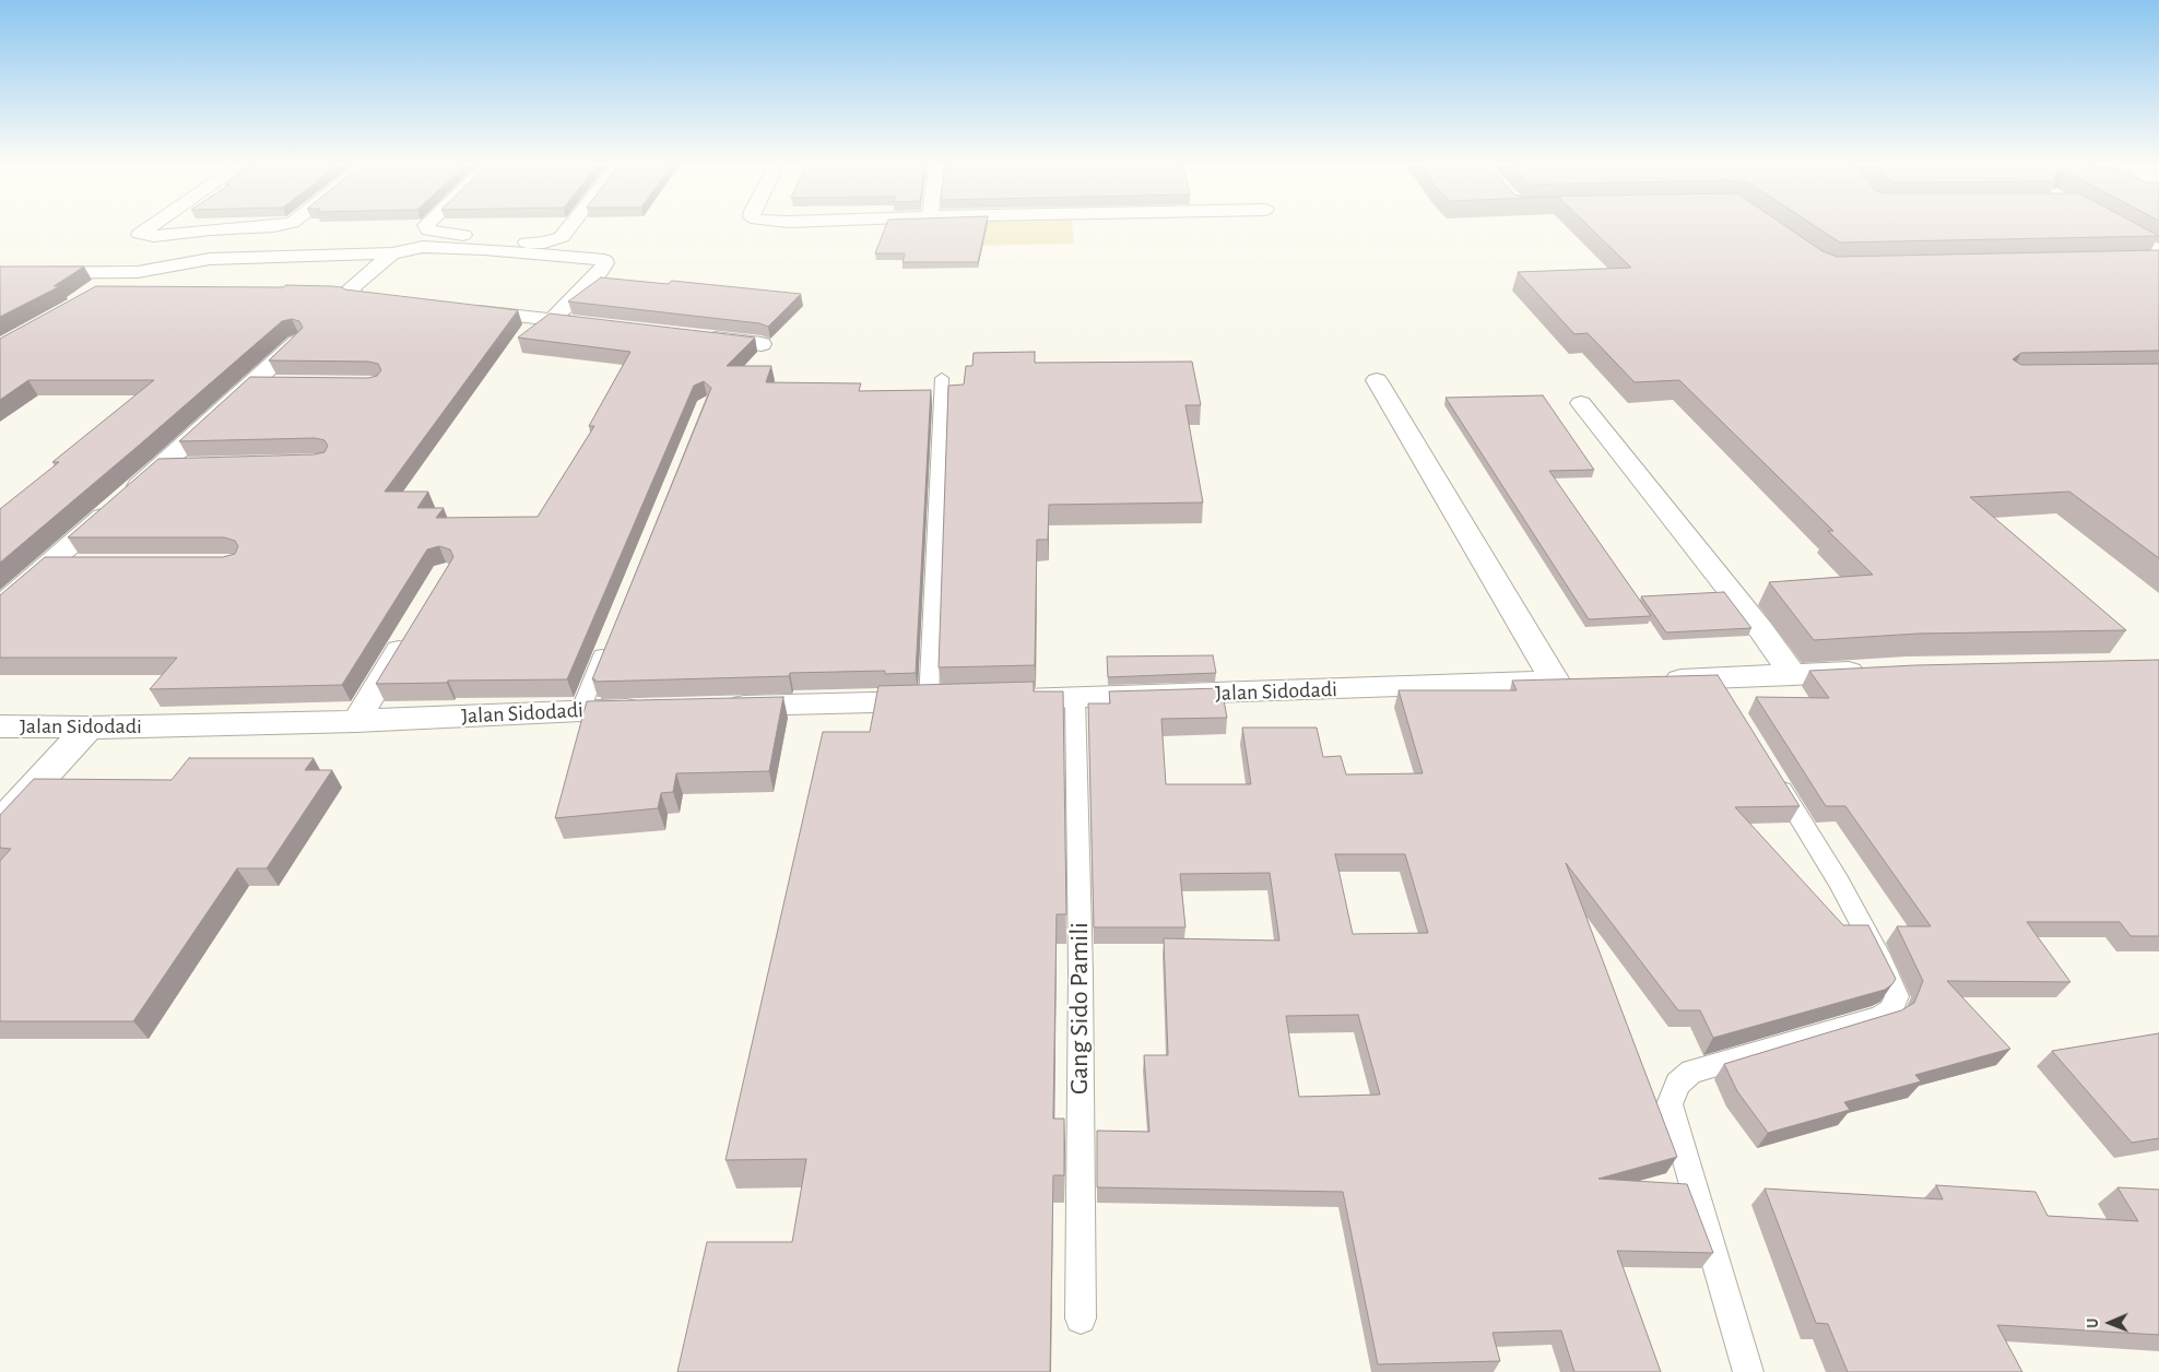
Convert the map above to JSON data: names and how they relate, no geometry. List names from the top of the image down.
{
  "streets": {
    "street": ["Jalan Sidodadi"],
    "lane": ["Gang Sido Pamili"]
  },
  "crossings": [
    ["Jalan Sidodadi", "Gang Sido Pamili"]
  ],
  "north": "left"
}
